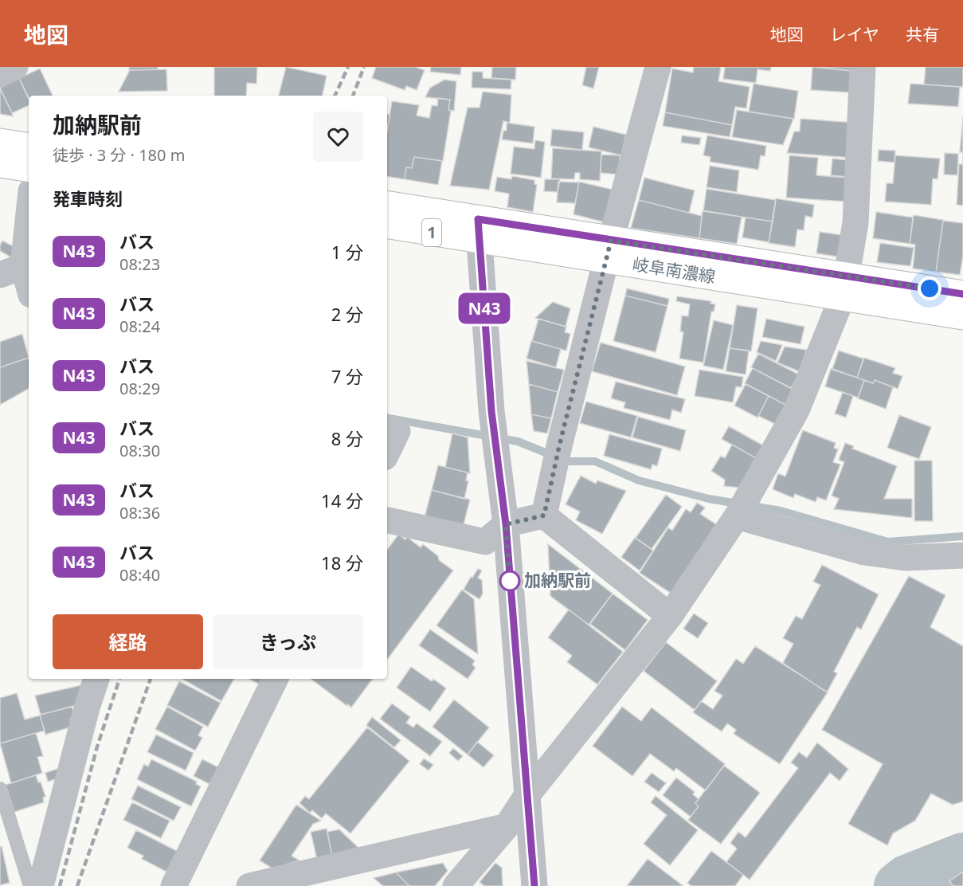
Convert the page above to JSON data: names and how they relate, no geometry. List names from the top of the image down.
{
  "streets": {
    "main road": ["1", "岐阜南濃線"]
  },
  "places": ["加納駅前"],
  "lines": ["bus line N43"],
  "page": {
    "header": "地図",
    "nav": ["地図", "レイヤ", "共有"],
    "on_map": "N43",
    "heading": [
      ["加納駅前", "徒歩 · 3 分 · 180 m"],
      "発車時刻"
    ],
    "list": [
      {
        "mark": "N43",
        "name": "バス",
        "note": "08:23",
        "value": "1 分"
      },
      {
        "mark": "N43",
        "name": "バス",
        "note": "08:24",
        "value": "2 分"
      },
      {
        "mark": "N43",
        "name": "バス",
        "note": "08:29",
        "value": "7 分"
      },
      {
        "mark": "N43",
        "name": "バス",
        "note": "08:30",
        "value": "8 分"
      },
      {
        "mark": "N43",
        "name": "バス",
        "note": "08:36",
        "value": "14 分"
      },
      {
        "mark": "N43",
        "name": "バス",
        "note": "08:40",
        "value": "18 分"
      }
    ],
    "buttons": ["経路", "きっぷ"]
  }
}
